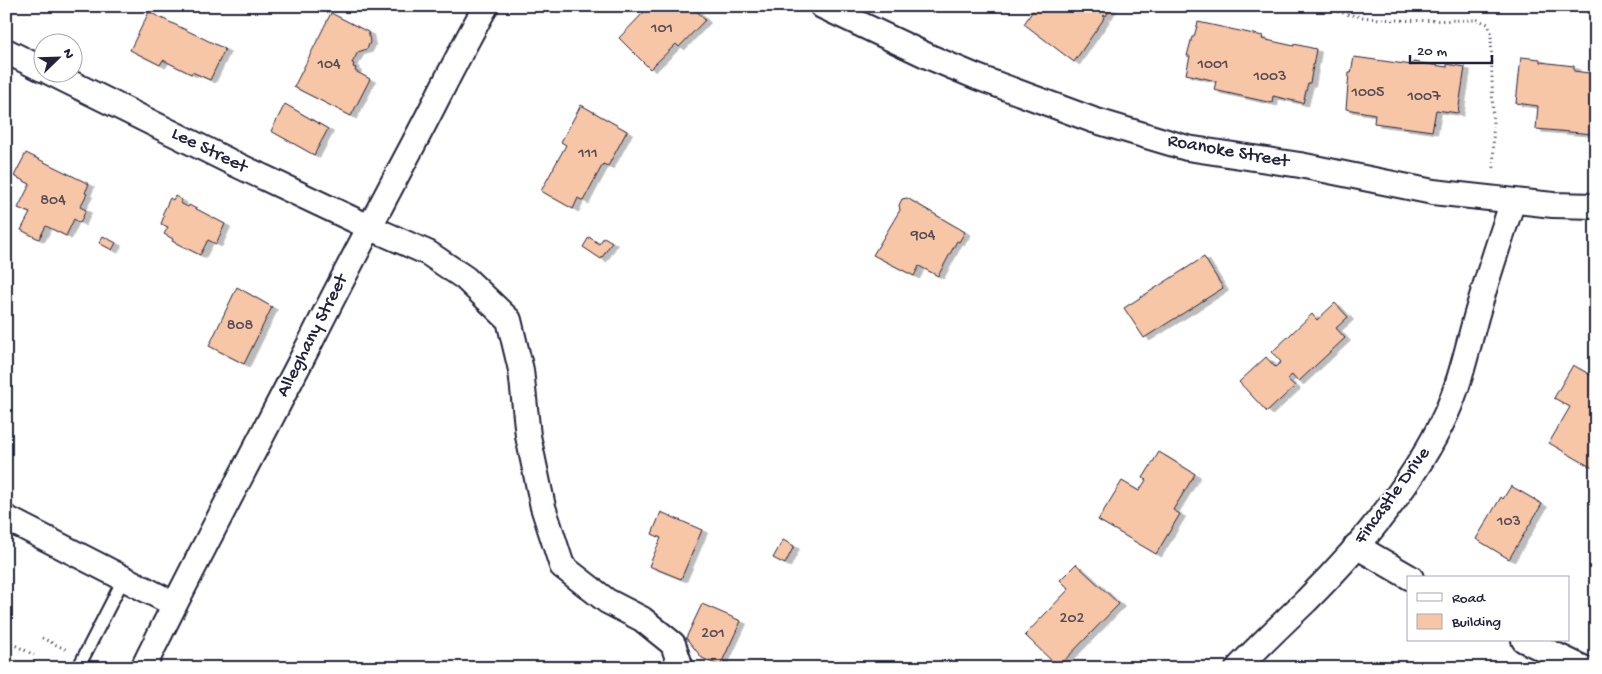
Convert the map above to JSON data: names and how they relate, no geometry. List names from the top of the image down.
{
  "streets": {
    "street": [
      "Lee Street",
      "Roanoke Street",
      "Alleghany Street",
      "Fincastle Drive"
    ]
  },
  "crossings": [
    ["Lee Street", "Alleghany Street"],
    ["Roanoke Street", "Fincastle Drive"]
  ],
  "house_numbers": [
    "101",
    "104",
    "1001",
    "1003",
    "1005",
    "1007",
    "111",
    "804",
    "904",
    "808",
    "103",
    "202",
    "201"
  ],
  "legend": ["Road", "Building"],
  "scale_bar": "20 m",
  "north": "top right"
}
